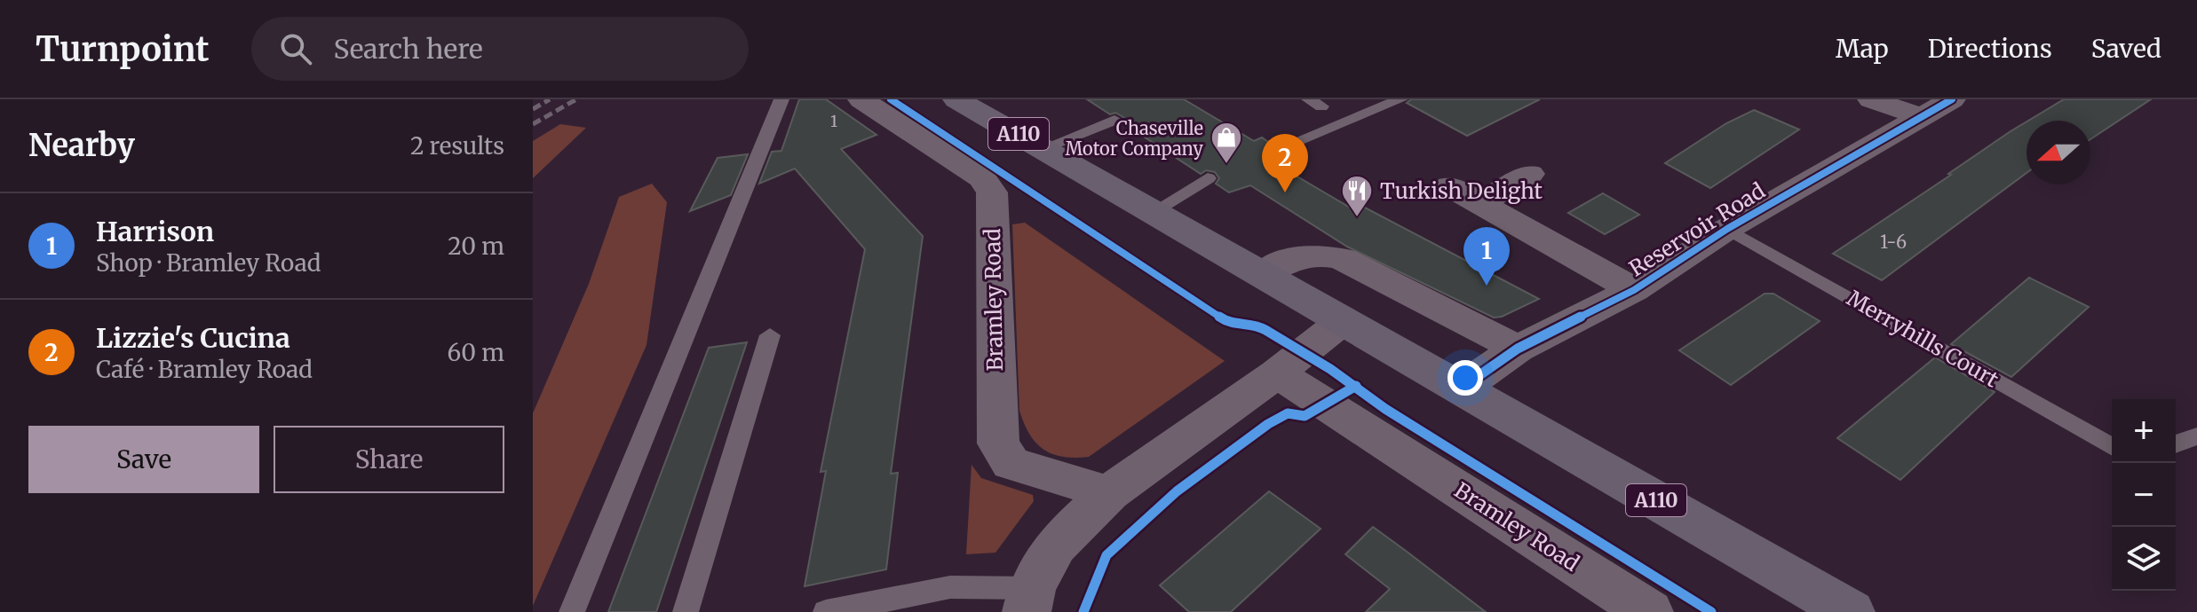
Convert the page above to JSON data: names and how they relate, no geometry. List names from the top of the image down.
{
  "streets": {
    "main road": ["A110"],
    "street": ["Reservoir Road", "Bramley Road"],
    "lane": ["Merryhills Court"]
  },
  "crossings": [
    ["A110", "Reservoir Road"],
    ["Reservoir Road", "Merryhills Court"]
  ],
  "places": {
    "shop": ["Chaseville Motor Company"],
    "restaurant": ["Turkish Delight"]
  },
  "house_numbers": ["1", "1-6"],
  "north": "left",
  "page": {
    "header": "Turnpoint",
    "search": "Search here",
    "nav": ["Map", "Directions", "Saved"],
    "heading": ["Nearby", "2 results"],
    "pins": ["2", "1"],
    "list": [
      {
        "mark": "1",
        "name": "Harrison",
        "note": "Shop · Bramley Road",
        "value": "20 m"
      },
      {
        "mark": "2",
        "name": "Lizzie's Cucina",
        "note": "Café · Bramley Road",
        "value": "60 m"
      }
    ],
    "map_buttons": ["+", "−"],
    "buttons": ["Save", "Share"]
  }
}
